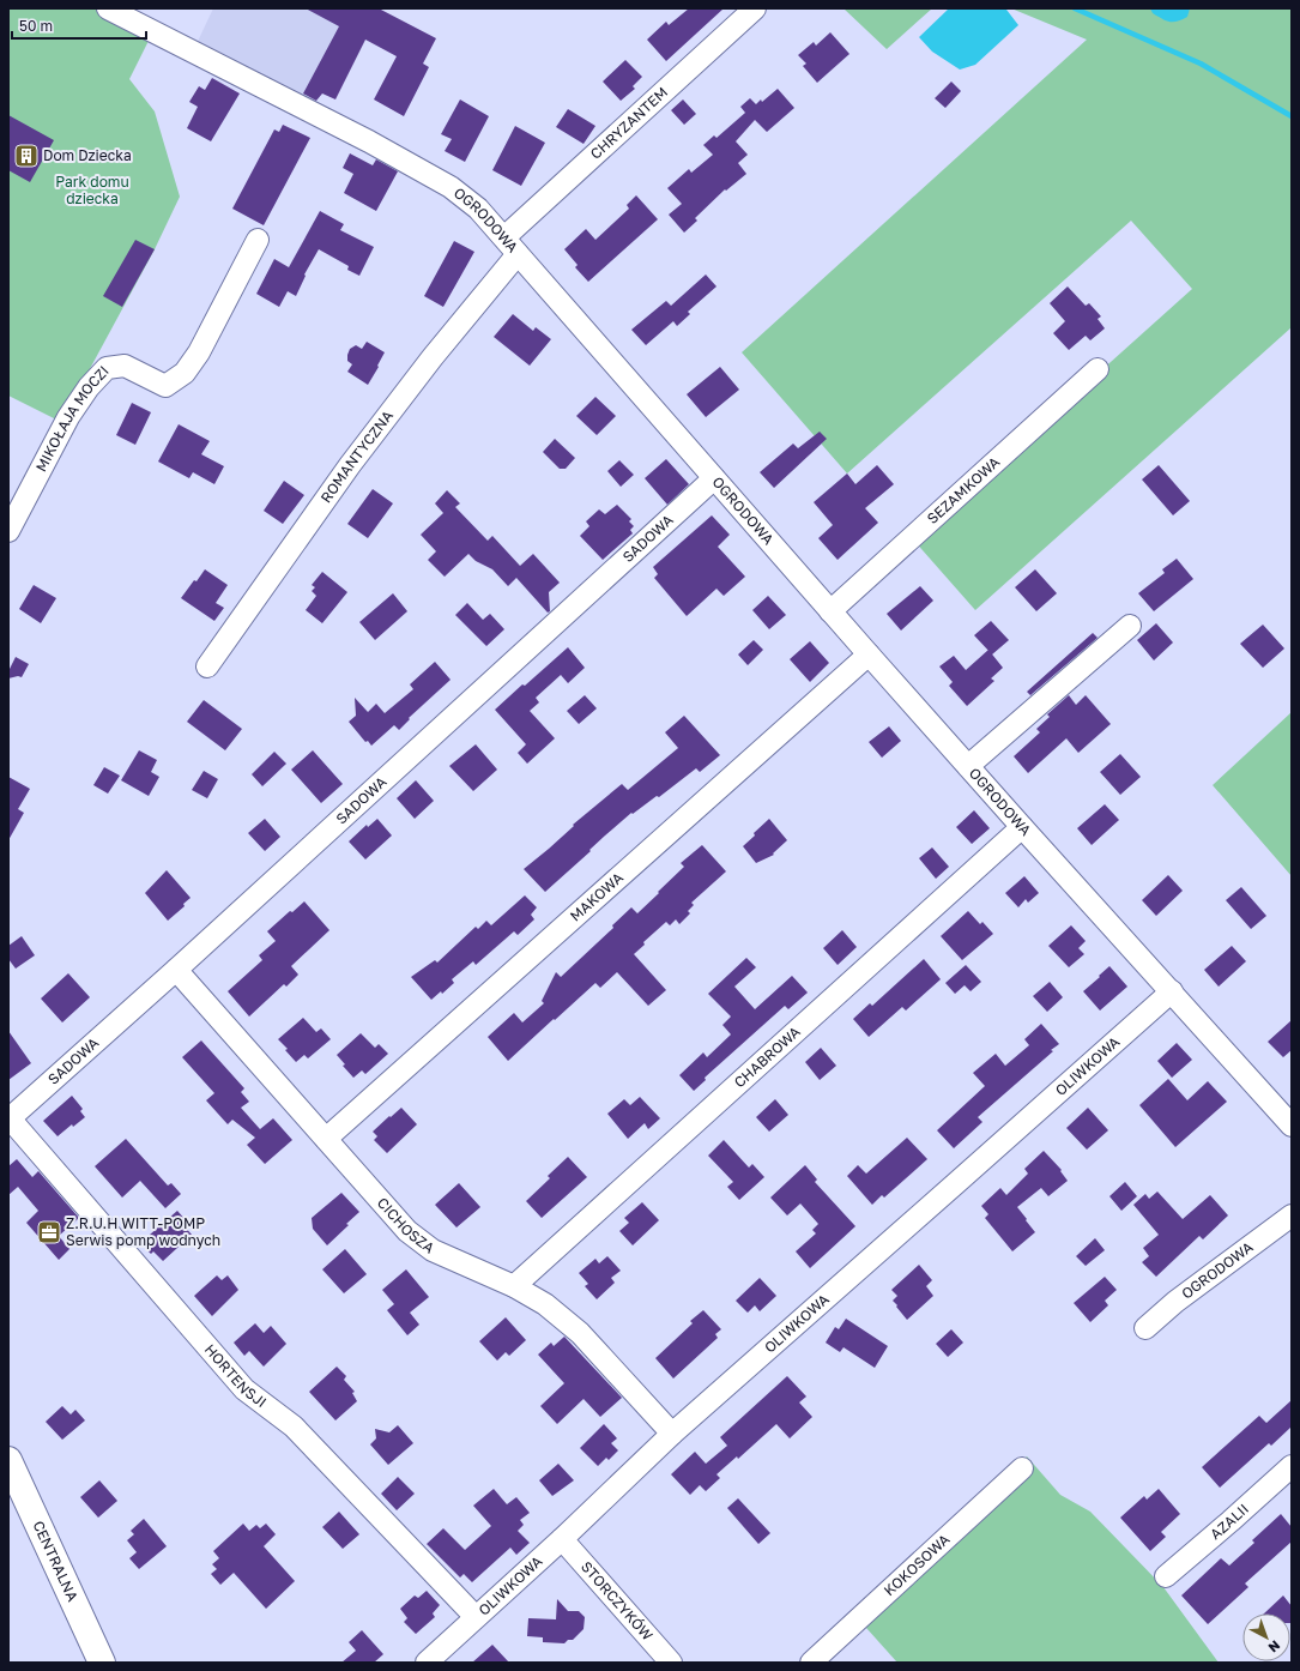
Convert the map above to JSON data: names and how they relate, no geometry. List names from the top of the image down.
{
  "streets": {
    "street": [
      "CHRYZANTEM",
      "OGRODOWA",
      "MIKOŁAJA MOCZI",
      "ROMANTYCZNA",
      "SEZAMKOWA",
      "SADOWA",
      "MAKOWA",
      "CHABROWA",
      "OLIWKOWA",
      "CICHOSZA",
      "HORTENSJI",
      "AZALII",
      "CENTRALNA",
      "KOKOSOWA",
      "STORCZYKÓW"
    ]
  },
  "crossings": [
    ["CHRYZANTEM", "OGRODOWA"],
    ["OGRODOWA", "ROMANTYCZNA"],
    ["OGRODOWA", "SEZAMKOWA"],
    ["OGRODOWA", "SADOWA"],
    ["OGRODOWA", "MAKOWA"],
    ["OGRODOWA", "CHABROWA"],
    ["OGRODOWA", "OLIWKOWA"],
    ["SADOWA", "CICHOSZA"],
    ["SADOWA", "HORTENSJI"],
    ["MAKOWA", "CICHOSZA"],
    ["CHABROWA", "CICHOSZA"],
    ["OLIWKOWA", "CICHOSZA"],
    ["OLIWKOWA", "HORTENSJI"],
    ["OLIWKOWA", "STORCZYKÓW"]
  ],
  "parks": ["Park domu dziecka"],
  "places": {
    "building": ["Dom Dziecka"],
    "office": ["Z.R.U.H WITT-POMP Serwis pomp wodnych"]
  },
  "scale_bar": "50 m",
  "north": "bottom right"
}
